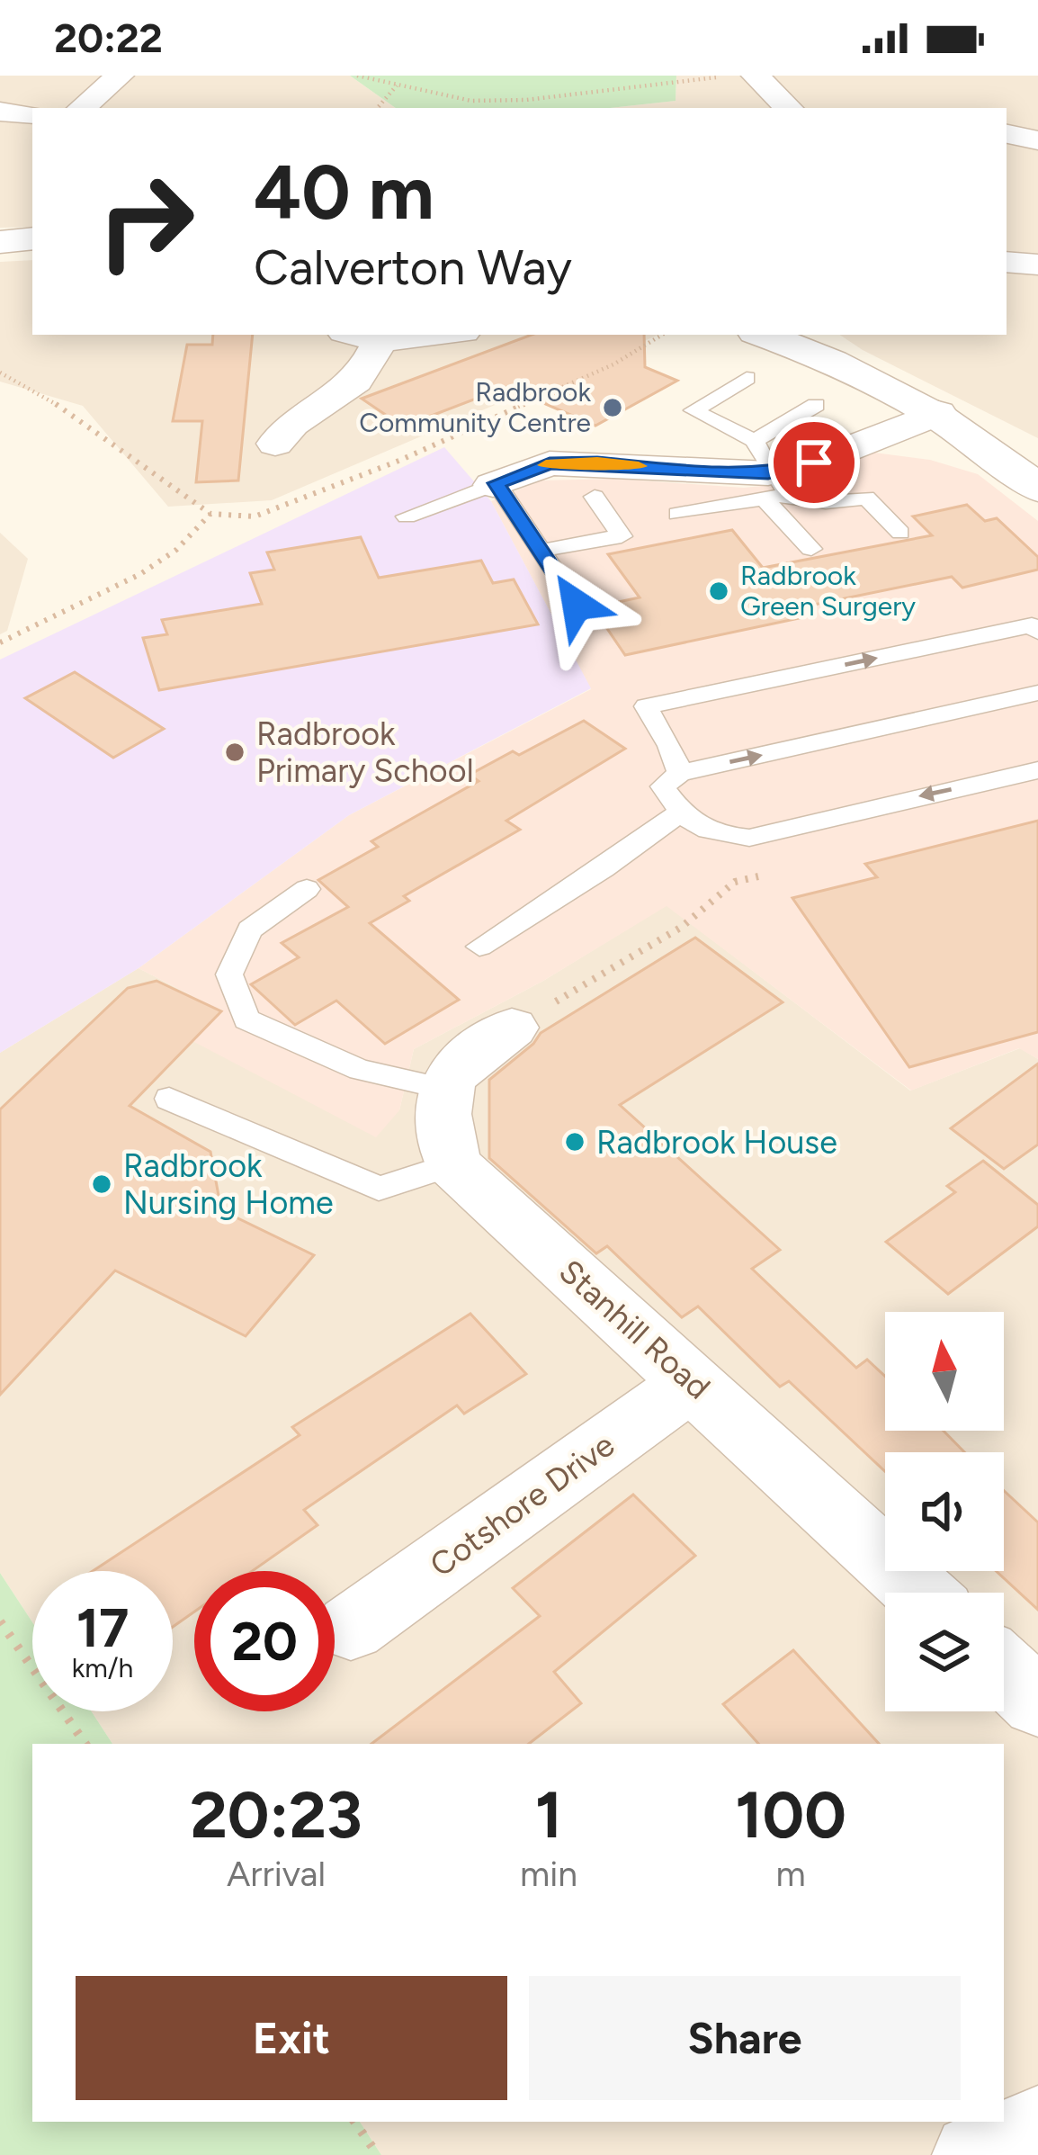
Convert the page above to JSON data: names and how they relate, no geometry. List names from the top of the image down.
{
  "streets": {
    "street": ["Stanhill Road", "Cotshore Drive"]
  },
  "crossings": [
    ["Stanhill Road", "Cotshore Drive"]
  ],
  "places": [
    "Radbrook Community Centre",
    "Radbrook Green Surgery",
    "Radbrook Primary School",
    "Radbrook House",
    "Radbrook Nursing Home"
  ],
  "north": "top",
  "page": {
    "status": "20:22",
    "turn": ["40 m", "Calverton Way"],
    "speed": "17 km/h",
    "limit": "20",
    "eta": [
      "20:23",
      "Arrival",
      "1",
      "min",
      "100",
      "m"
    ],
    "buttons": ["Exit", "Share"]
  }
}
